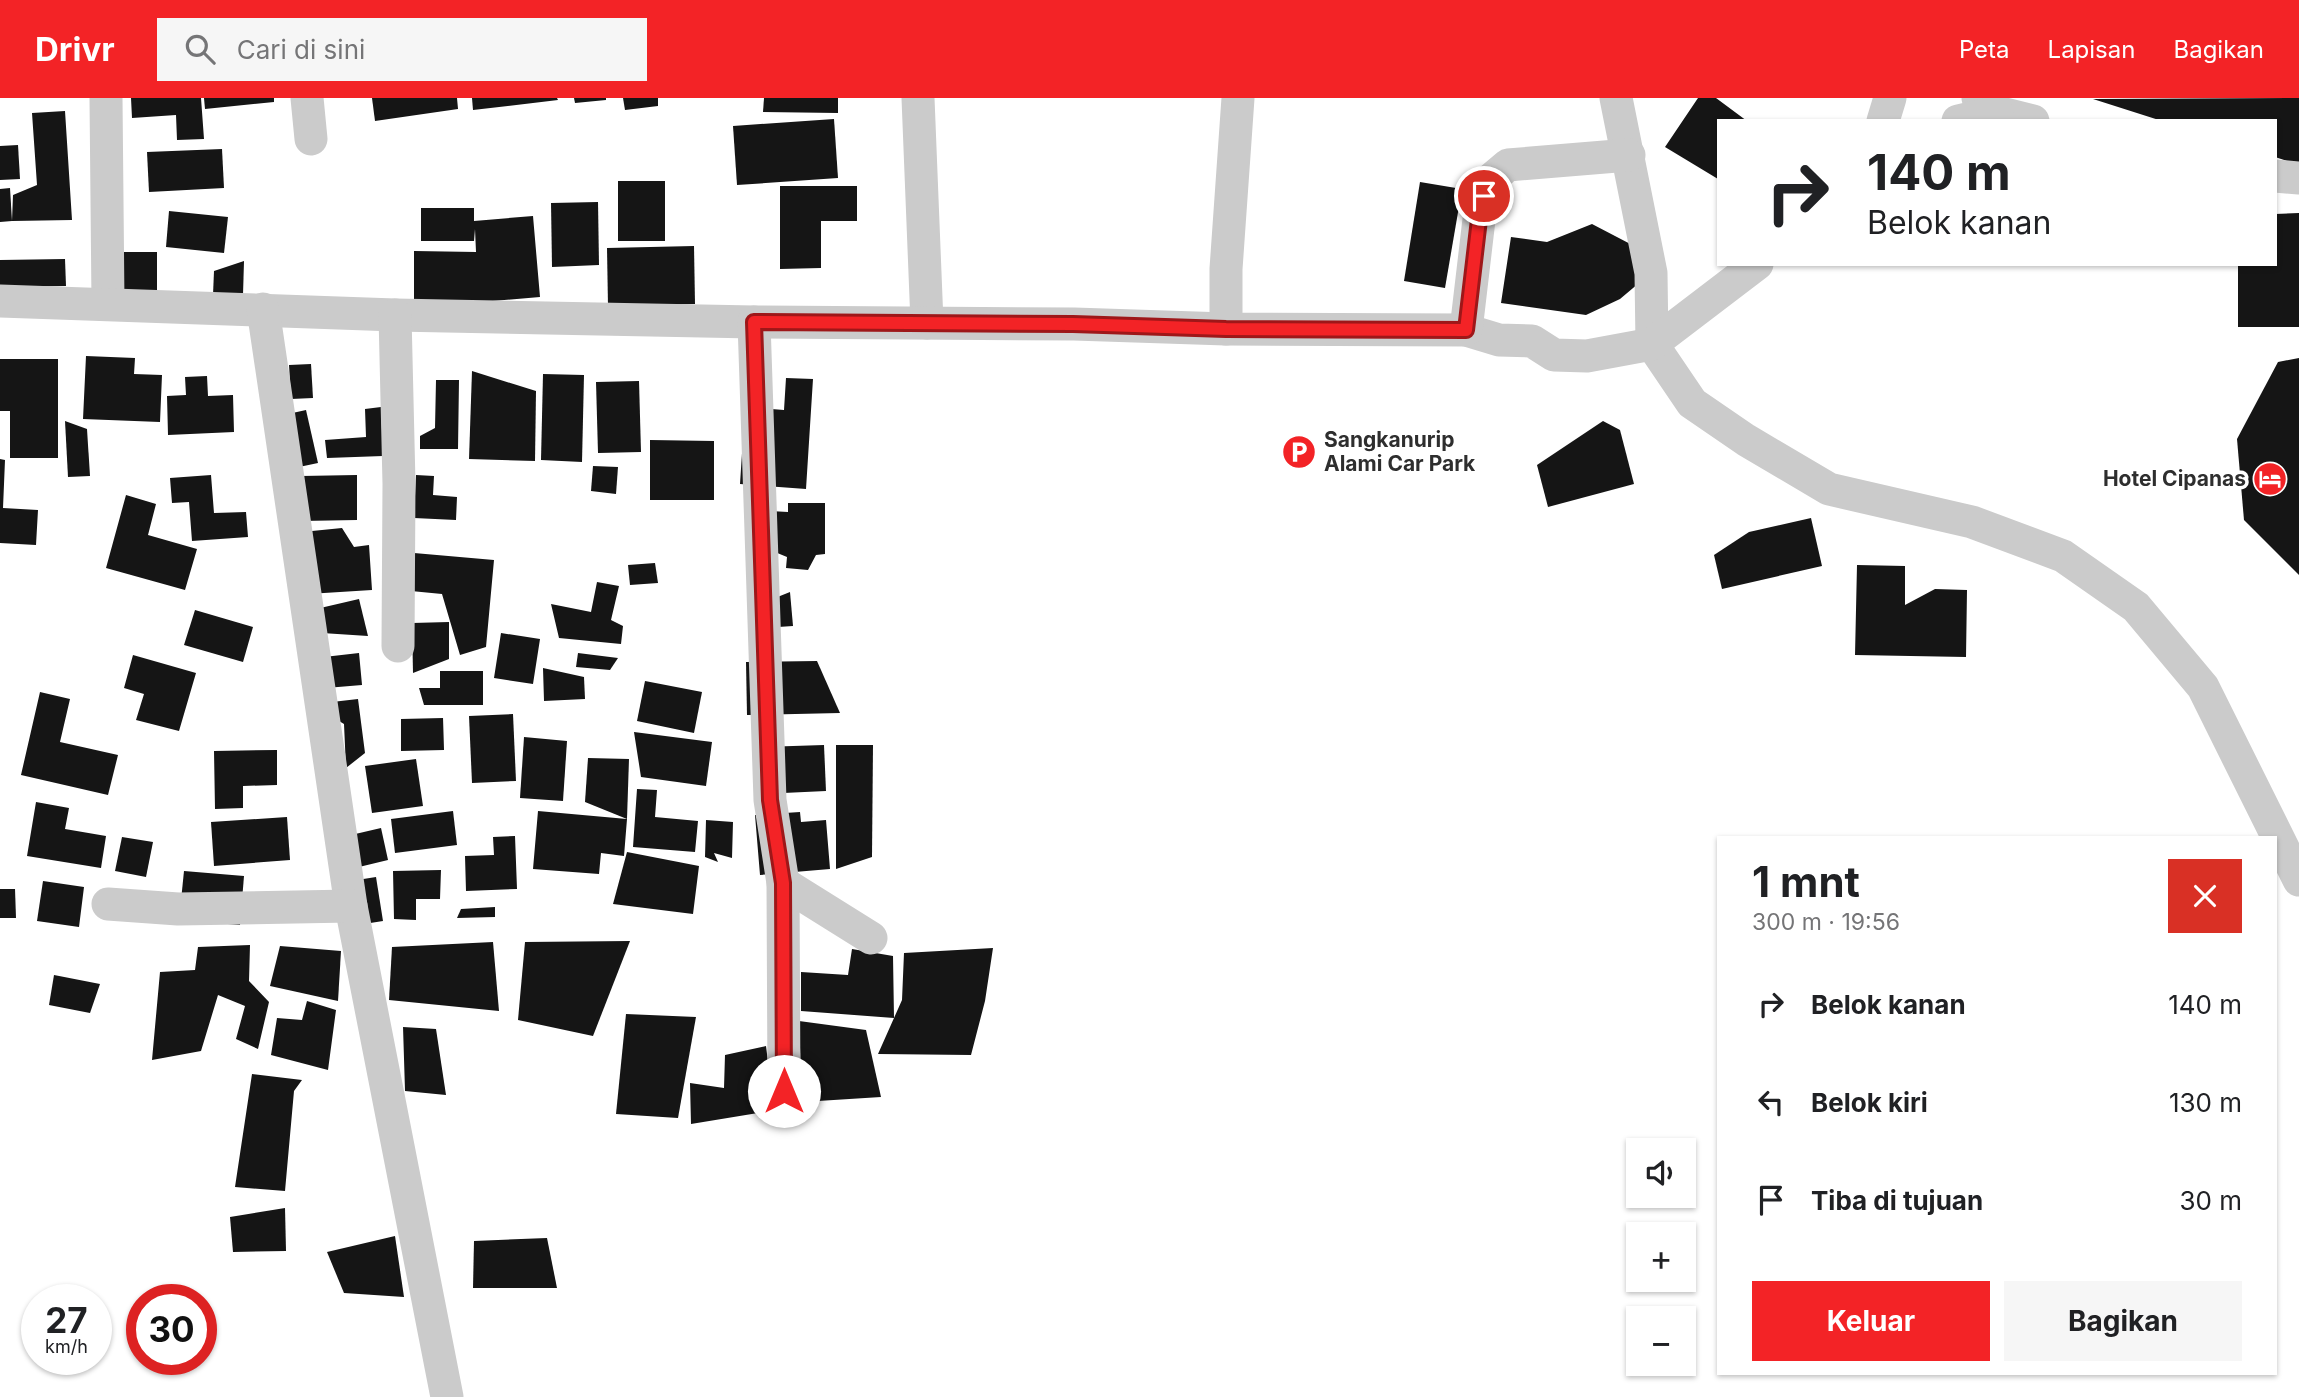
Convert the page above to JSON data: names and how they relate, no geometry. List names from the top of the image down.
{
  "places": {
    "parking": ["Sangkanurip Alami Car Park"],
    "hotel": ["Hotel Cipanas"]
  },
  "page": {
    "header": "Drivr",
    "search": "Cari di sini",
    "nav": ["Peta", "Lapisan", "Bagikan"],
    "turn": ["140 m", "Belok kanan"],
    "heading": ["1 mnt", "300 m · 19:56"],
    "list": [
      {
        "name": "Belok kanan",
        "value": "140 m"
      },
      {
        "name": "Belok kiri",
        "value": "130 m"
      },
      {
        "name": "Tiba di tujuan",
        "value": "30 m"
      }
    ],
    "map_buttons": ["+", "−"],
    "buttons": ["Keluar", "Bagikan"],
    "speed": "27 km/h",
    "limit": "30"
  }
}
